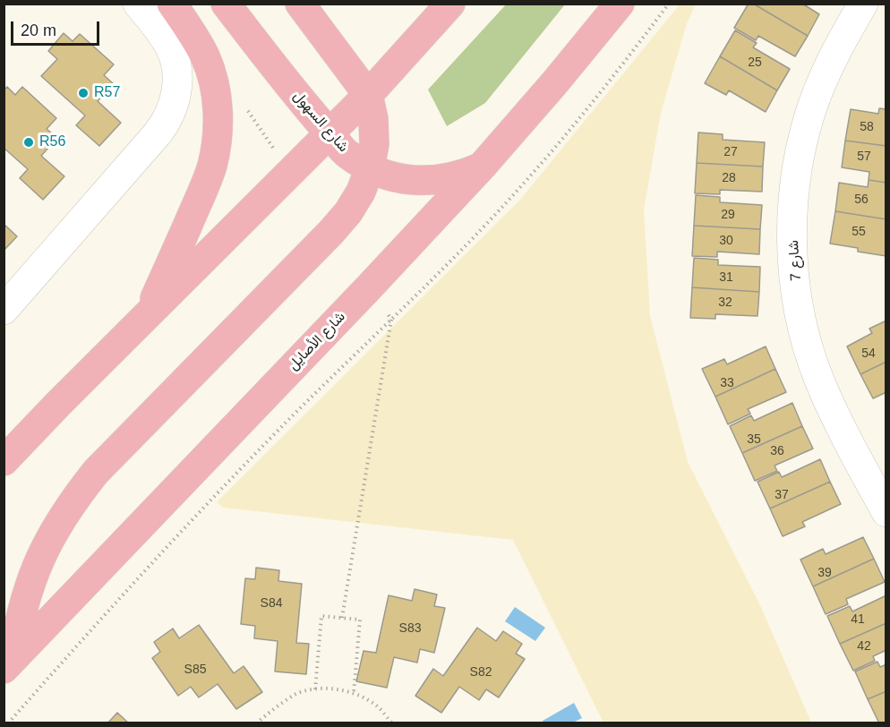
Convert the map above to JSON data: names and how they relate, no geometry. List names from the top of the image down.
{
  "streets": {
    "main road": ["شارع السهول", "شارع الأصايل"],
    "street": ["شارع 7"]
  },
  "crossings": [
    ["شارع السهول", "شارع الأصايل"]
  ],
  "places": ["R57", "R56"],
  "house_numbers": [
    "25",
    "58",
    "27",
    "57",
    "28",
    "56",
    "29",
    "55",
    "30",
    "31",
    "32",
    "54",
    "33",
    "35",
    "36",
    "37",
    "39",
    "S84",
    "41",
    "S83",
    "42",
    "S85",
    "S82"
  ],
  "scale_bar": "20 m"
}
